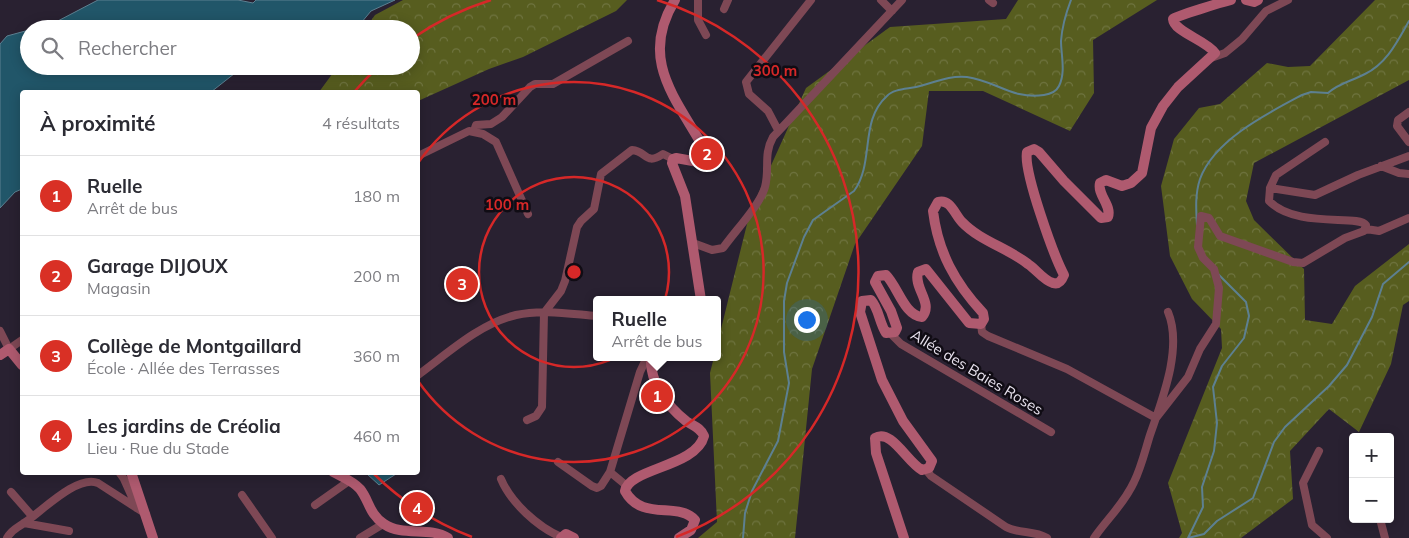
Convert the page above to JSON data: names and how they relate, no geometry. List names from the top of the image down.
{
  "streets": {
    "street": ["Allée des Baies Roses"]
  },
  "page": {
    "search": "Rechercher",
    "heading": ["À proximité", "4 résultats"],
    "pins": [
      "2",
      "3",
      "1",
      "4"
    ],
    "list": [
      {
        "mark": "1",
        "name": "Ruelle",
        "note": "Arrêt de bus",
        "value": "180 m"
      },
      {
        "mark": "2",
        "name": "Garage DIJOUX",
        "note": "Magasin",
        "value": "200 m"
      },
      {
        "mark": "3",
        "name": "Collège de Montgaillard",
        "note": "École · Allée des Terrasses",
        "value": "360 m"
      },
      {
        "mark": "4",
        "name": "Les jardins de Créolia",
        "note": "Lieu · Rue du Stade",
        "value": "460 m"
      }
    ],
    "popup": ["Ruelle", "Arrêt de bus"],
    "map_buttons": ["+", "−"]
  },
  "rings": ["300 m", "200 m", "100 m"]
}
